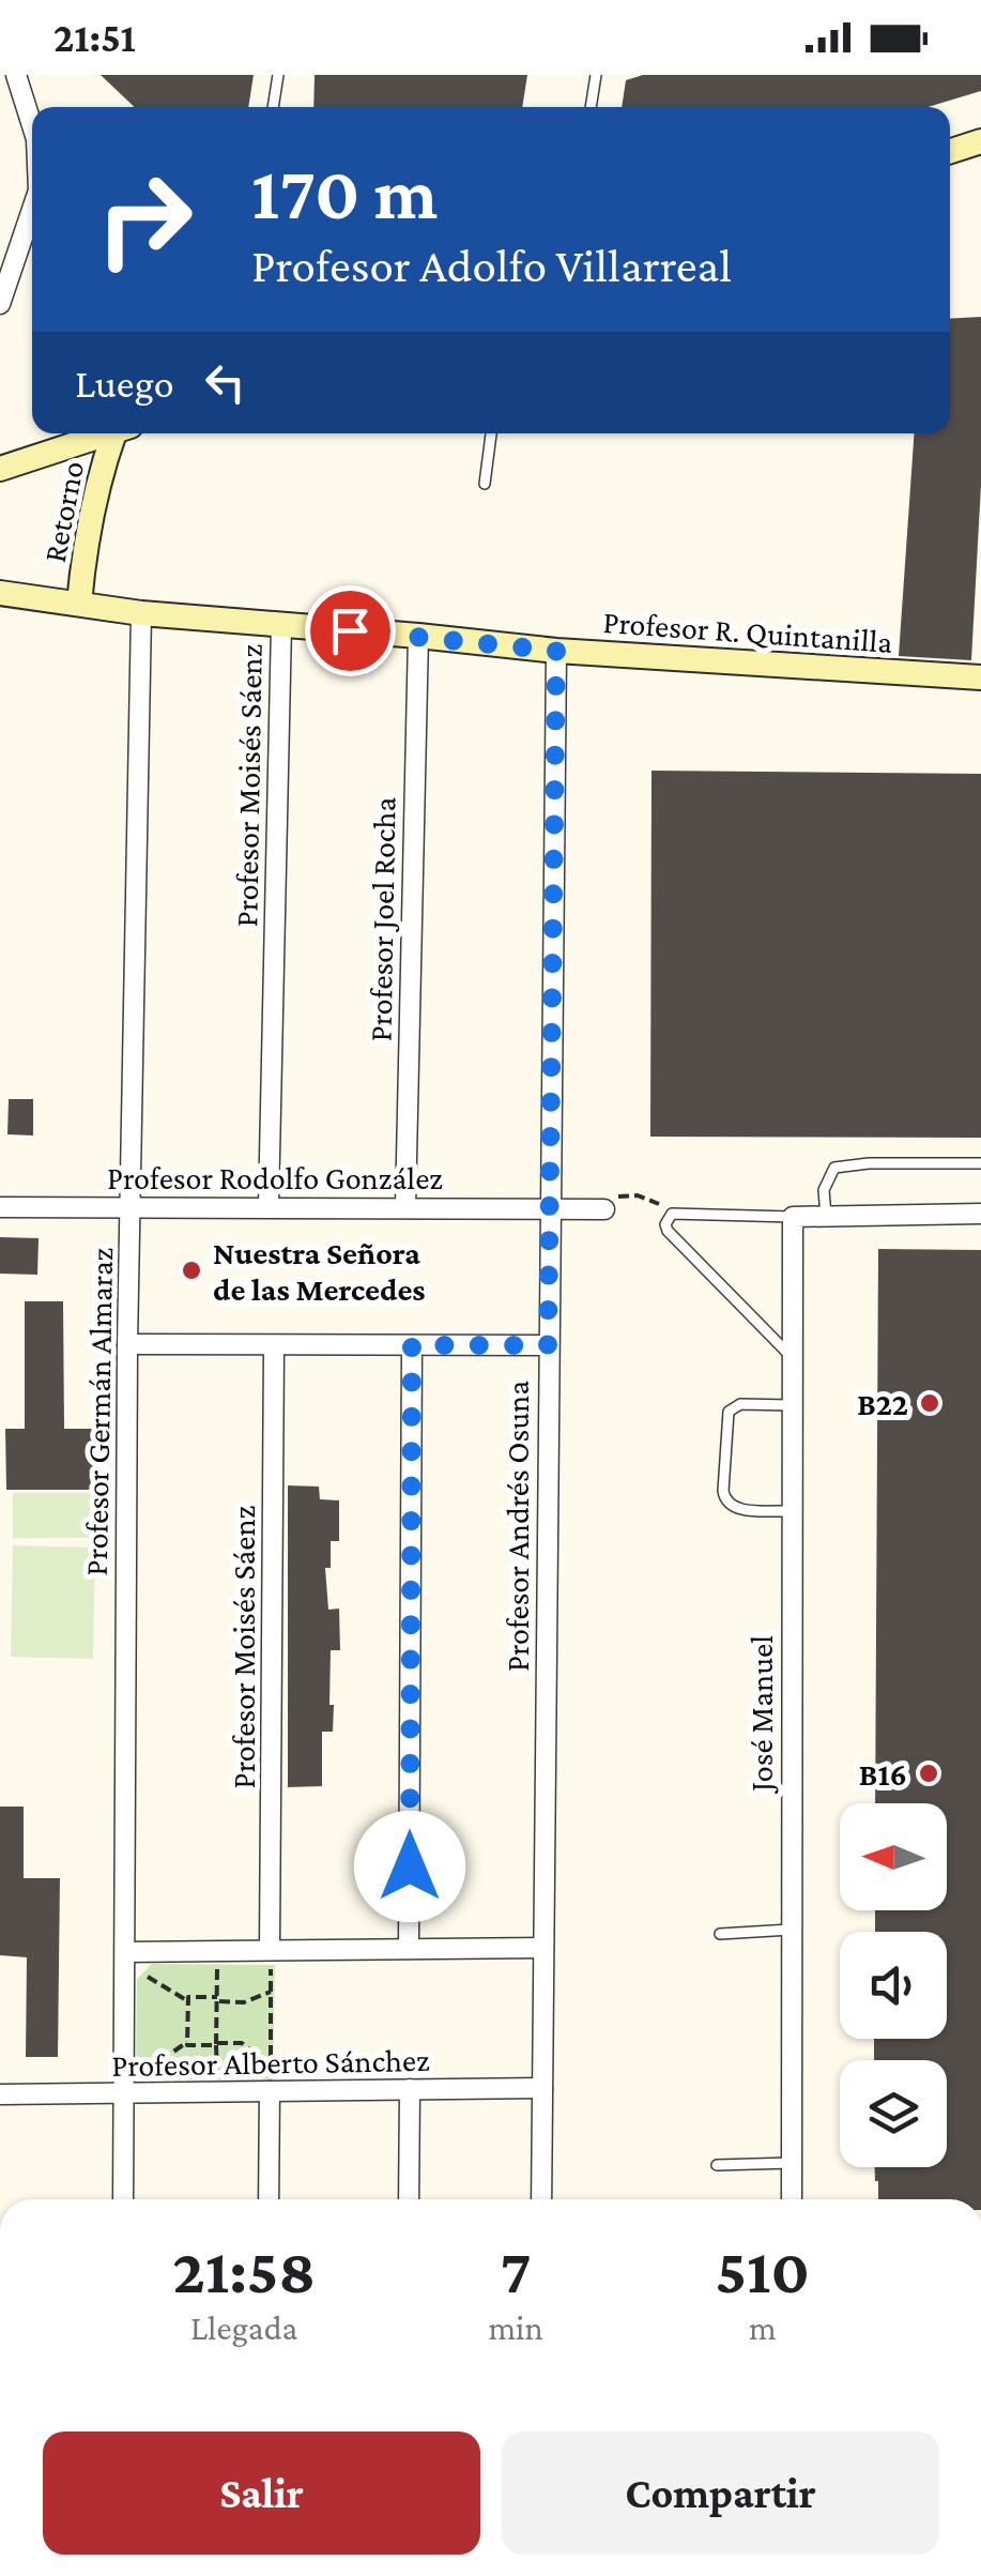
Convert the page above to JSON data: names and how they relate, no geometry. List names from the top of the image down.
{
  "streets": {
    "street": [
      "Retorno",
      "Profesor R. Quintanilla",
      "Profesor Moisés Sáenz",
      "Profesor Joel Rocha",
      "Profesor Rodolfo González",
      "Profesor Germán Almaraz",
      "Profesor Andrés Osuna",
      "José Manuel",
      "Profesor Alberto Sánchez"
    ]
  },
  "crossings": [
    ["Retorno", "Profesor R. Quintanilla"],
    ["Profesor R. Quintanilla", "Profesor Moisés Sáenz"],
    ["Profesor R. Quintanilla", "Profesor Joel Rocha"],
    ["Profesor R. Quintanilla", "Profesor Germán Almaraz"],
    ["Profesor R. Quintanilla", "Profesor Andrés Osuna"],
    ["Profesor Moisés Sáenz", "Profesor Rodolfo González"],
    ["Profesor Joel Rocha", "Profesor Rodolfo González"],
    ["Profesor Rodolfo González", "Profesor Germán Almaraz"],
    ["Profesor Rodolfo González", "Profesor Andrés Osuna"],
    ["Profesor Germán Almaraz", "Profesor Alberto Sánchez"],
    ["Profesor Andrés Osuna", "Profesor Alberto Sánchez"]
  ],
  "places": ["Nuestra Señora de las Mercedes", "B22", "B16"],
  "north": "left",
  "page": {
    "status": "21:51",
    "turn": ["170 m", "Profesor Adolfo Villarreal"],
    "then": "Luego",
    "eta": [
      "21:58",
      "Llegada",
      "7",
      "min",
      "510",
      "m"
    ],
    "buttons": ["Salir", "Compartir"]
  }
}
